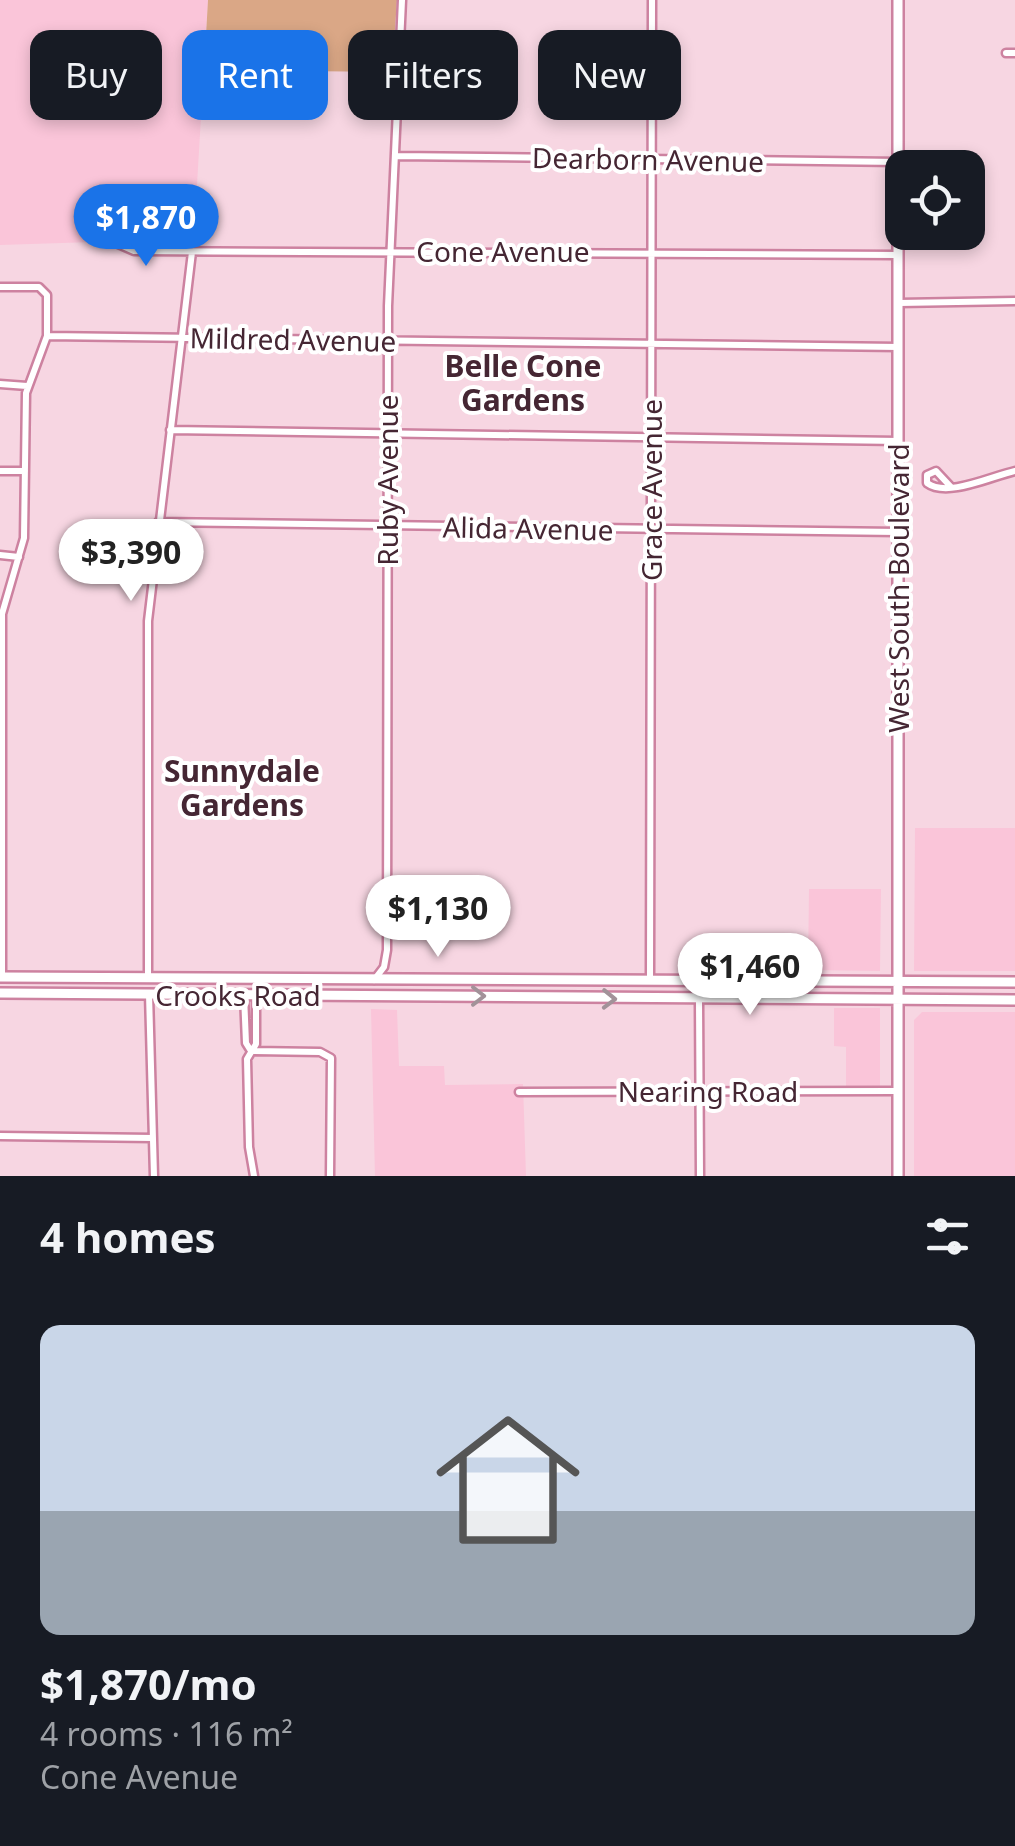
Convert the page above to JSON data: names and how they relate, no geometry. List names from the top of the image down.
{
  "streets": {
    "main road": ["West South Boulevard", "Crooks Road"],
    "street": [
      "Dearborn Avenue",
      "Cone Avenue",
      "Mildred Avenue",
      "Ruby Avenue",
      "Grace Avenue",
      "Alida Avenue",
      "Nearing Road"
    ]
  },
  "crossings": [
    ["Dearborn Avenue", "Ruby Avenue"],
    ["Dearborn Avenue", "Grace Avenue"],
    ["Cone Avenue", "Ruby Avenue"],
    ["Cone Avenue", "Grace Avenue"],
    ["Cone Avenue", "West South Boulevard"],
    ["Mildred Avenue", "Ruby Avenue"],
    ["Mildred Avenue", "Grace Avenue"],
    ["Mildred Avenue", "West South Boulevard"],
    ["Ruby Avenue", "Alida Avenue"],
    ["Grace Avenue", "Alida Avenue"],
    ["Grace Avenue", "Crooks Road"],
    ["Alida Avenue", "West South Boulevard"],
    ["West South Boulevard", "Crooks Road"],
    ["West South Boulevard", "Nearing Road"]
  ],
  "districts": ["Belle Cone Gardens", "Sunnydale Gardens"],
  "page": {
    "chip": [
      "Buy",
      "Rent",
      "Filters",
      "New"
    ],
    "price": [
      "$1,870",
      "$3,390",
      "$1,130",
      "$1,460"
    ],
    "heading": "4 homes",
    "list": [
      {
        "name": "$1,870/mo",
        "note": "4 rooms · 116 m² · Cone Avenue"
      }
    ]
  }
}
